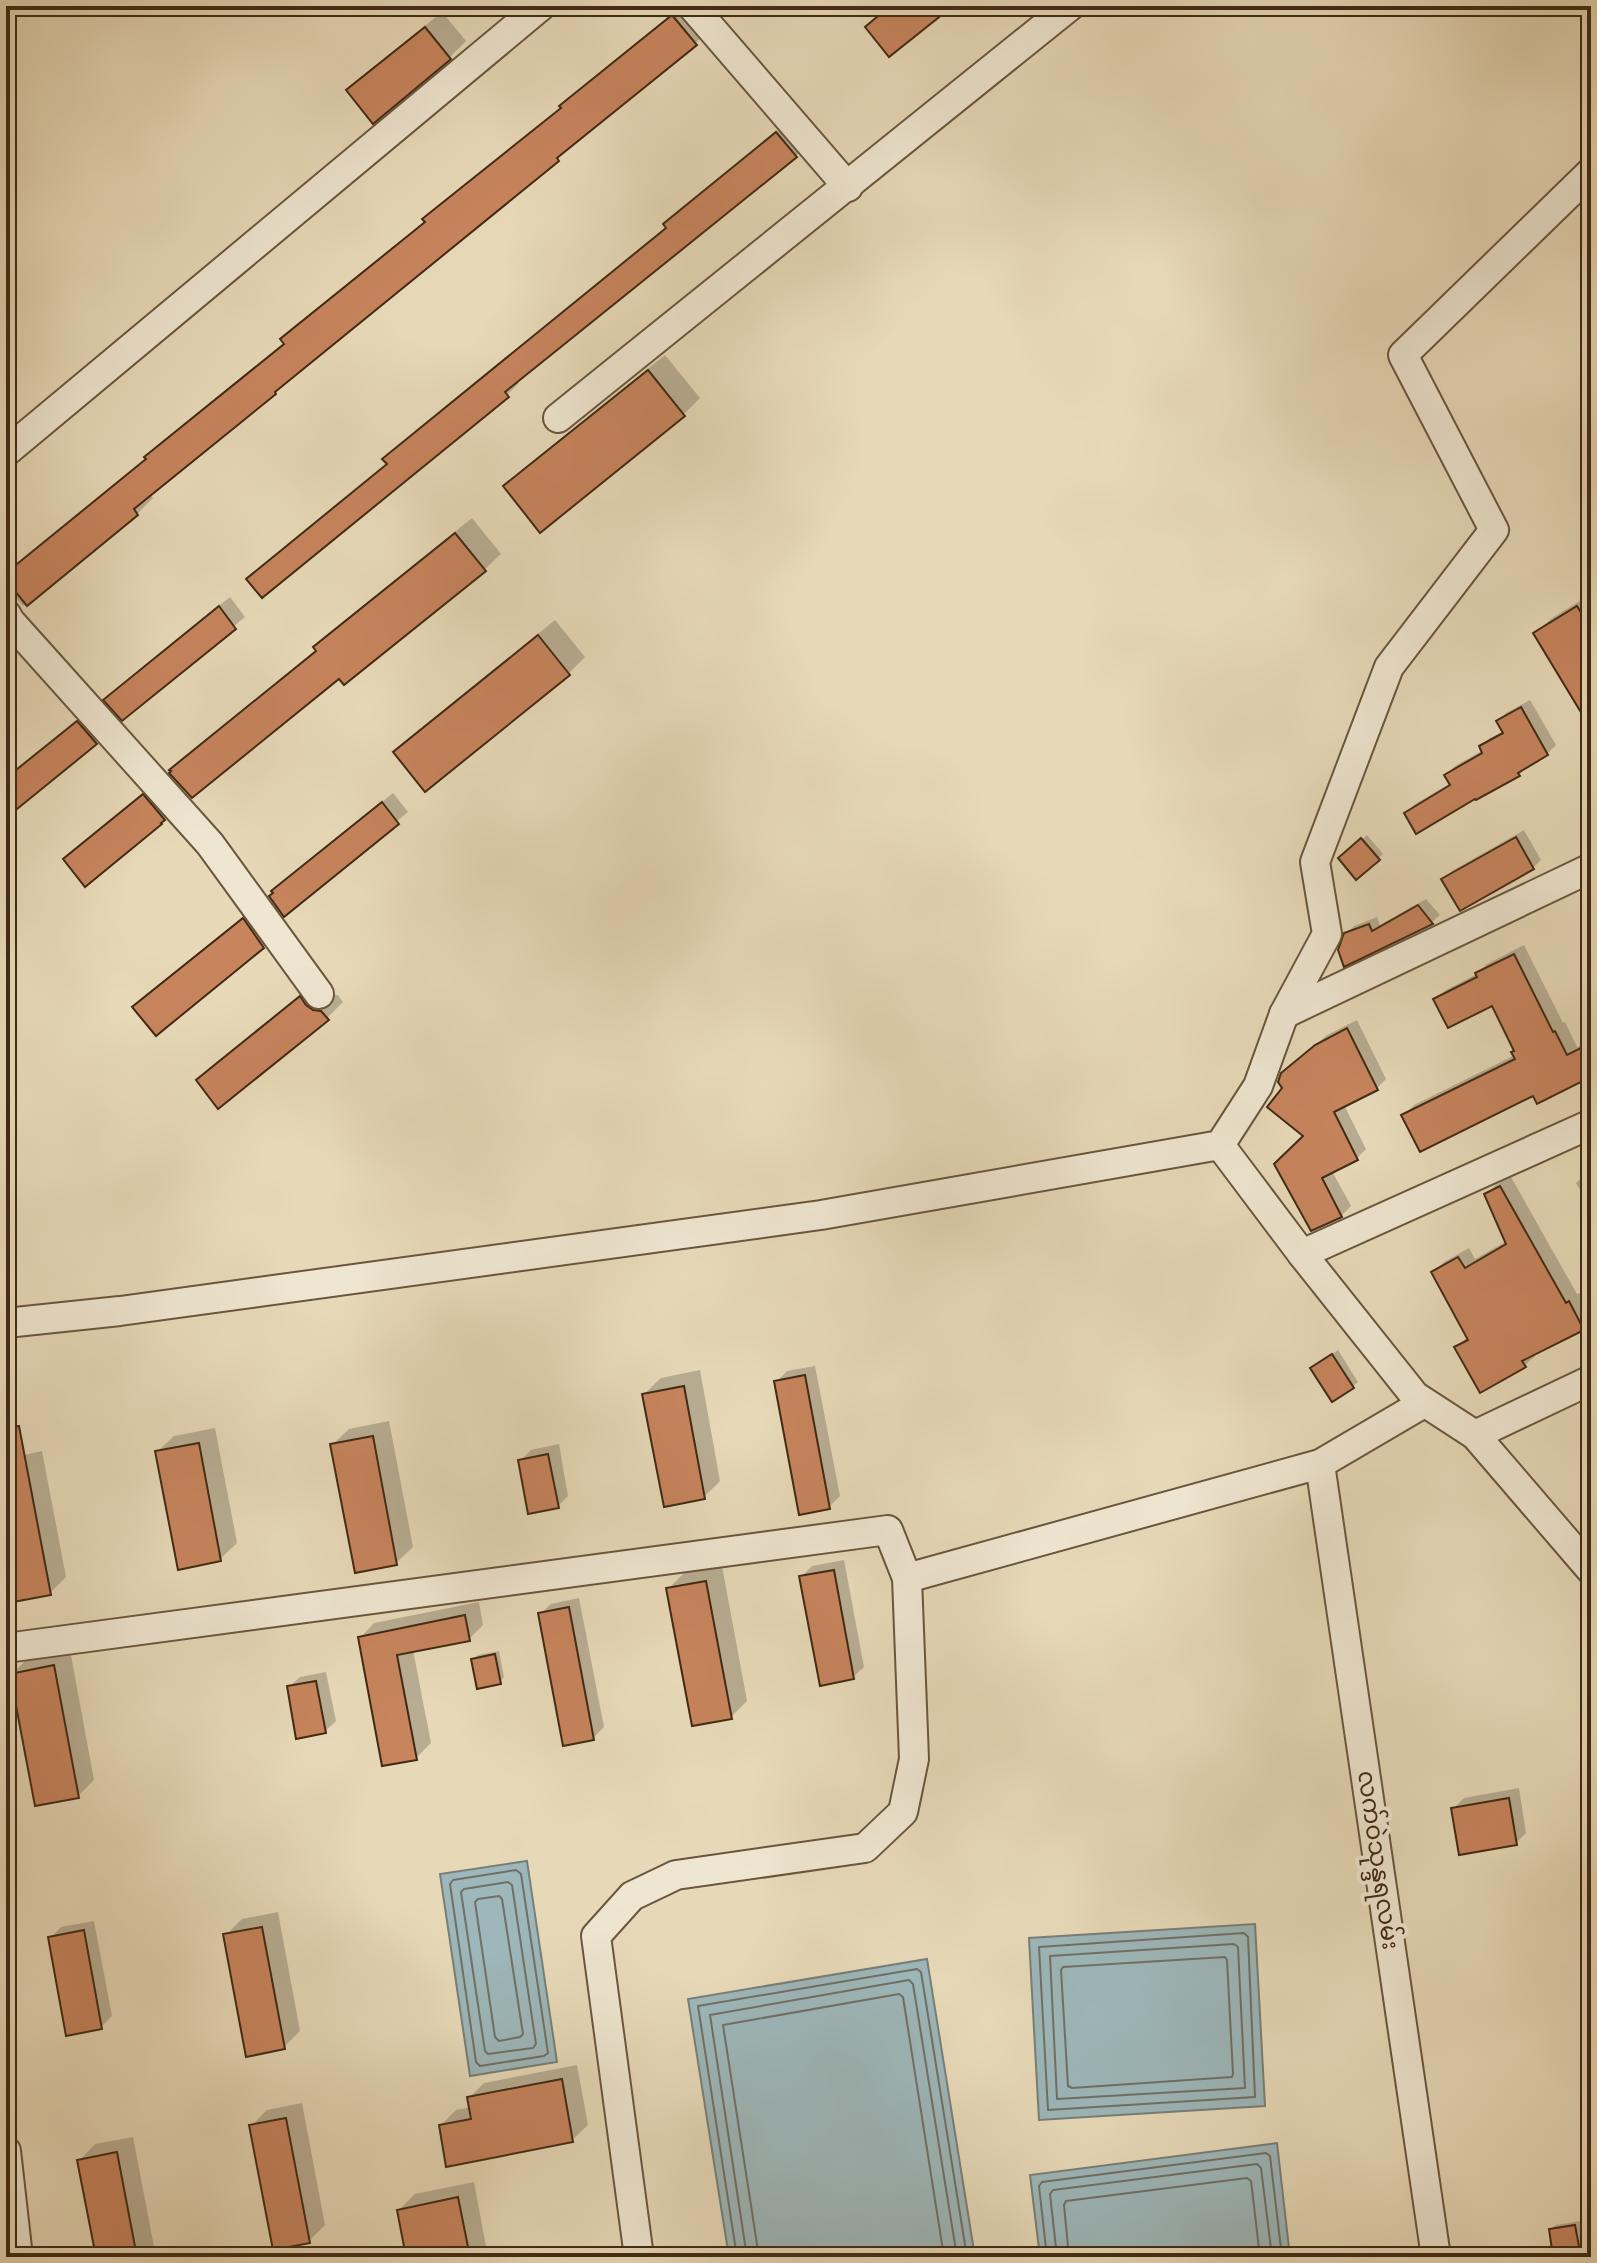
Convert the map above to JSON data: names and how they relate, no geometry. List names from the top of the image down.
{
  "streets": {
    "street": ["လက်ဝဲသုန္ဒရလမ်း"]
  }
}
